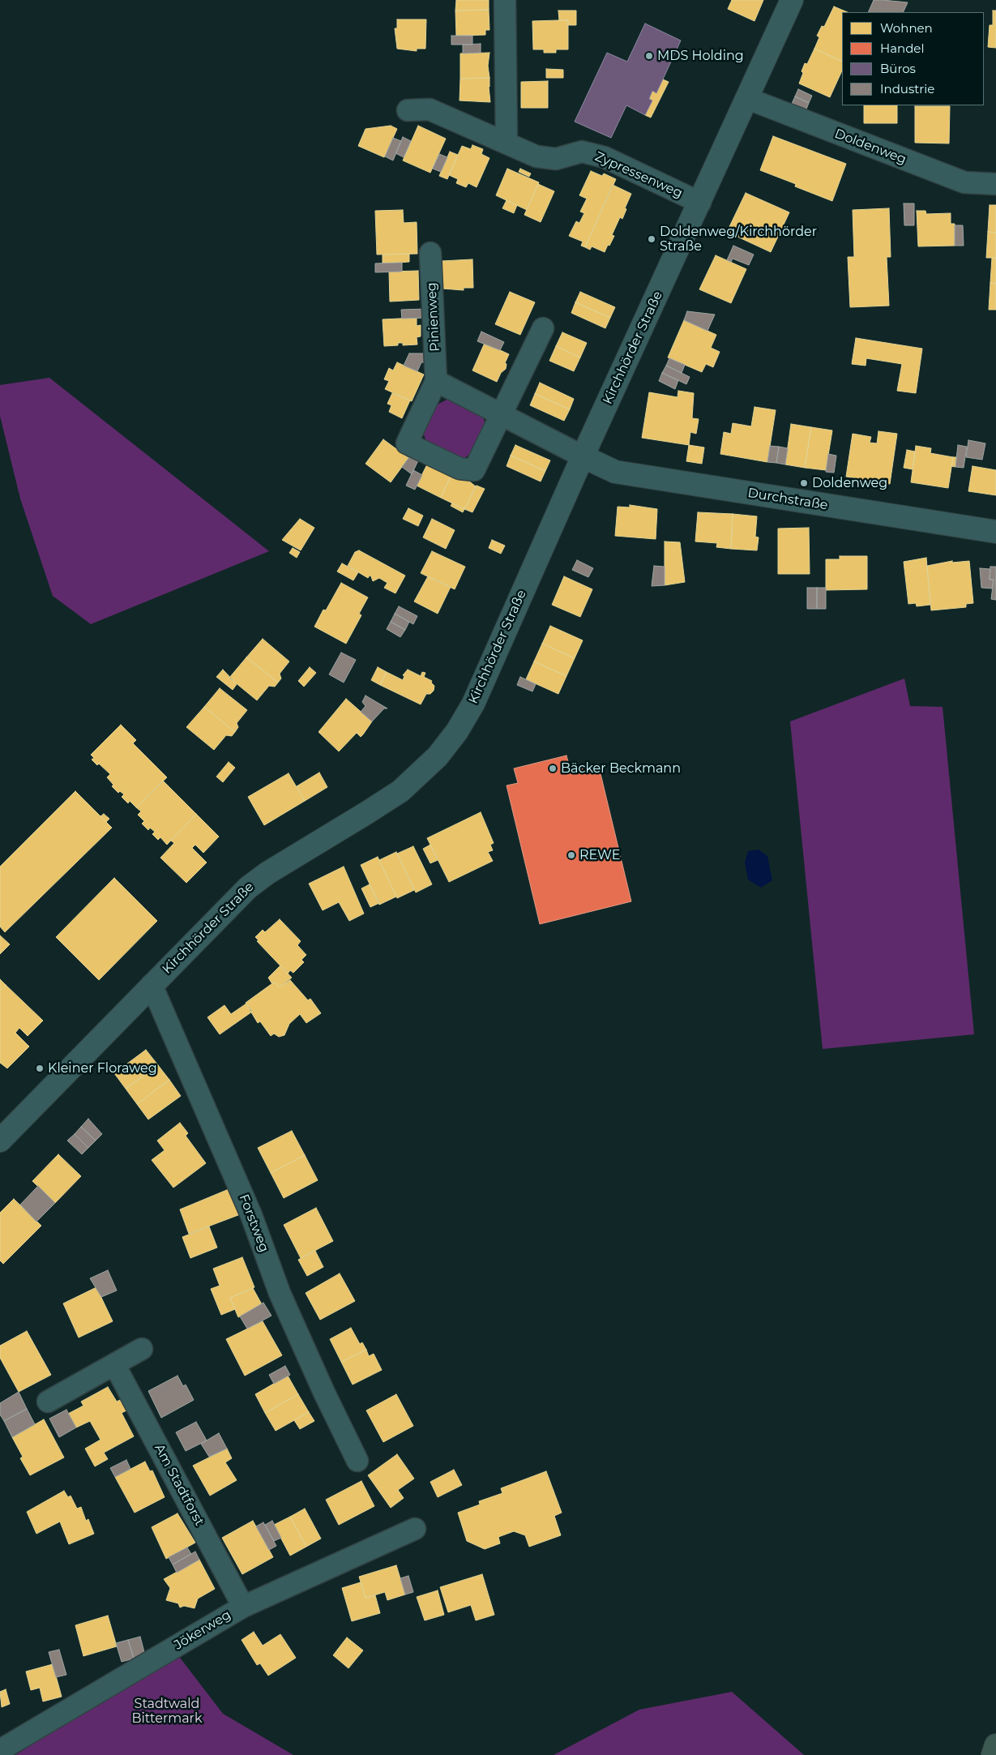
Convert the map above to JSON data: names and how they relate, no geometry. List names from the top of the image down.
{
  "streets": {
    "main road": ["Kirchhörder Straße", "Durchstraße"],
    "street": [
      "Doldenweg",
      "Zypressenweg",
      "Pinienweg",
      "Forstweg",
      "Am Stadtforst",
      "Jökerweg"
    ]
  },
  "crossings": [
    ["Doldenweg", "Kirchhörder Straße"],
    ["Zypressenweg", "Kirchhörder Straße"],
    ["Kirchhörder Straße", "Durchstraße"],
    ["Kirchhörder Straße", "Forstweg"],
    ["Am Stadtforst", "Jökerweg"]
  ],
  "parks": ["Stadtwald Bittermark"],
  "places": [
    "MDS Holding",
    "Doldenweg/Kirchhörder Straße",
    "Doldenweg",
    "Bäcker Beckmann",
    "REWE",
    "Kleiner Floraweg"
  ],
  "legend": [
    "Wohnen",
    "Handel",
    "Büros",
    "Industrie"
  ]
}
